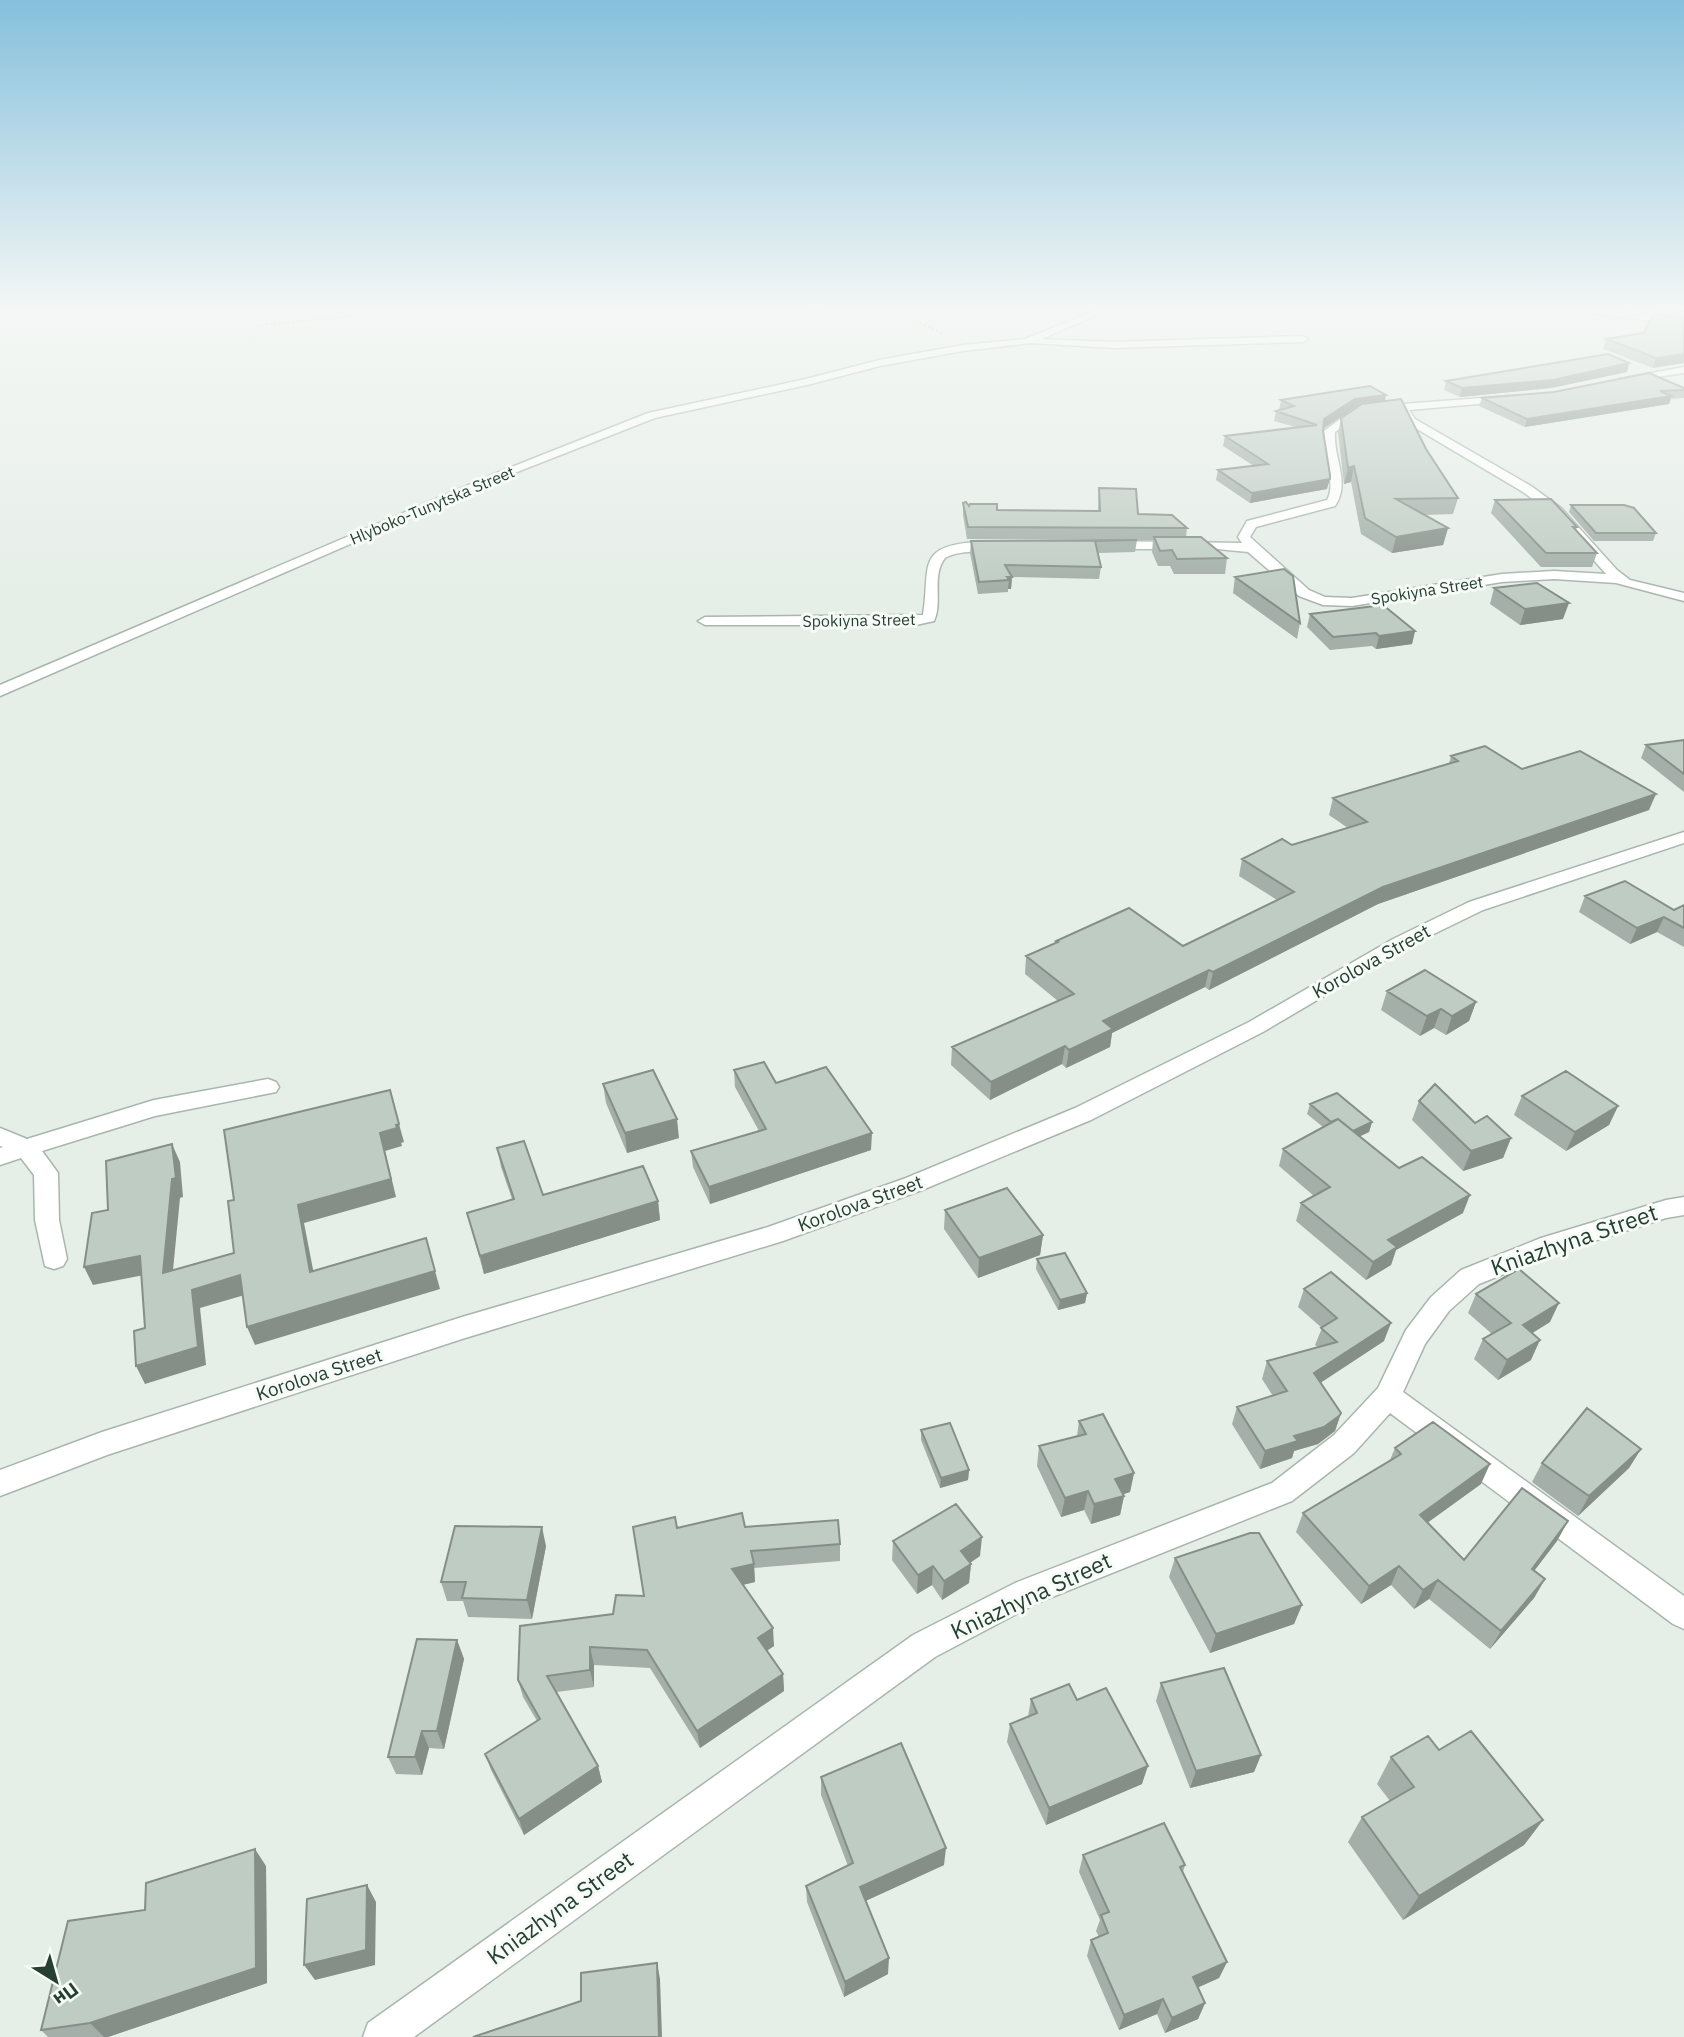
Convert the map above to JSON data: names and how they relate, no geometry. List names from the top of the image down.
{
  "streets": {
    "street": [
      "Hlyboko-Tunytska Street",
      "Spokiyna Street",
      "Korolova Street",
      "Kniazhyna Street"
    ]
  },
  "north": "bottom right"
}
